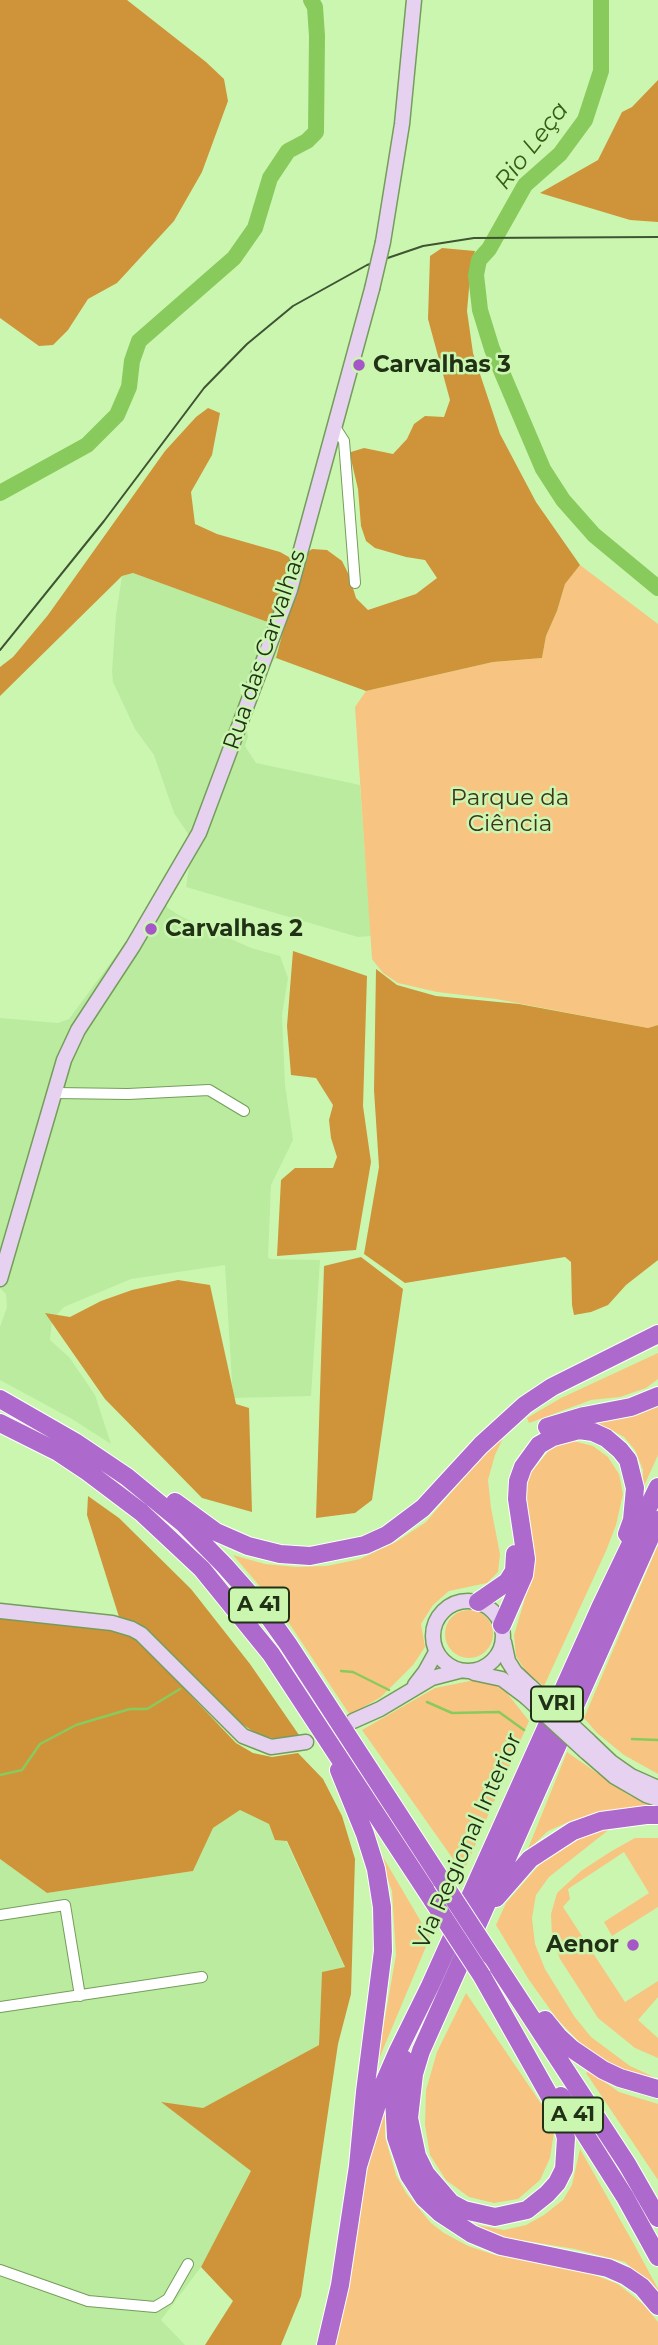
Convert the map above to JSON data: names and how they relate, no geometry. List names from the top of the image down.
{
  "streets": {
    "highway": ["A 41", "VRI", "Via Regional Interior"],
    "street": ["Rua das Carvalhas"]
  },
  "water": ["Rio Leça"],
  "parks": ["Parque da Ciência"],
  "places": ["Carvalhas 3", "Carvalhas 2", "Aenor"]
}
